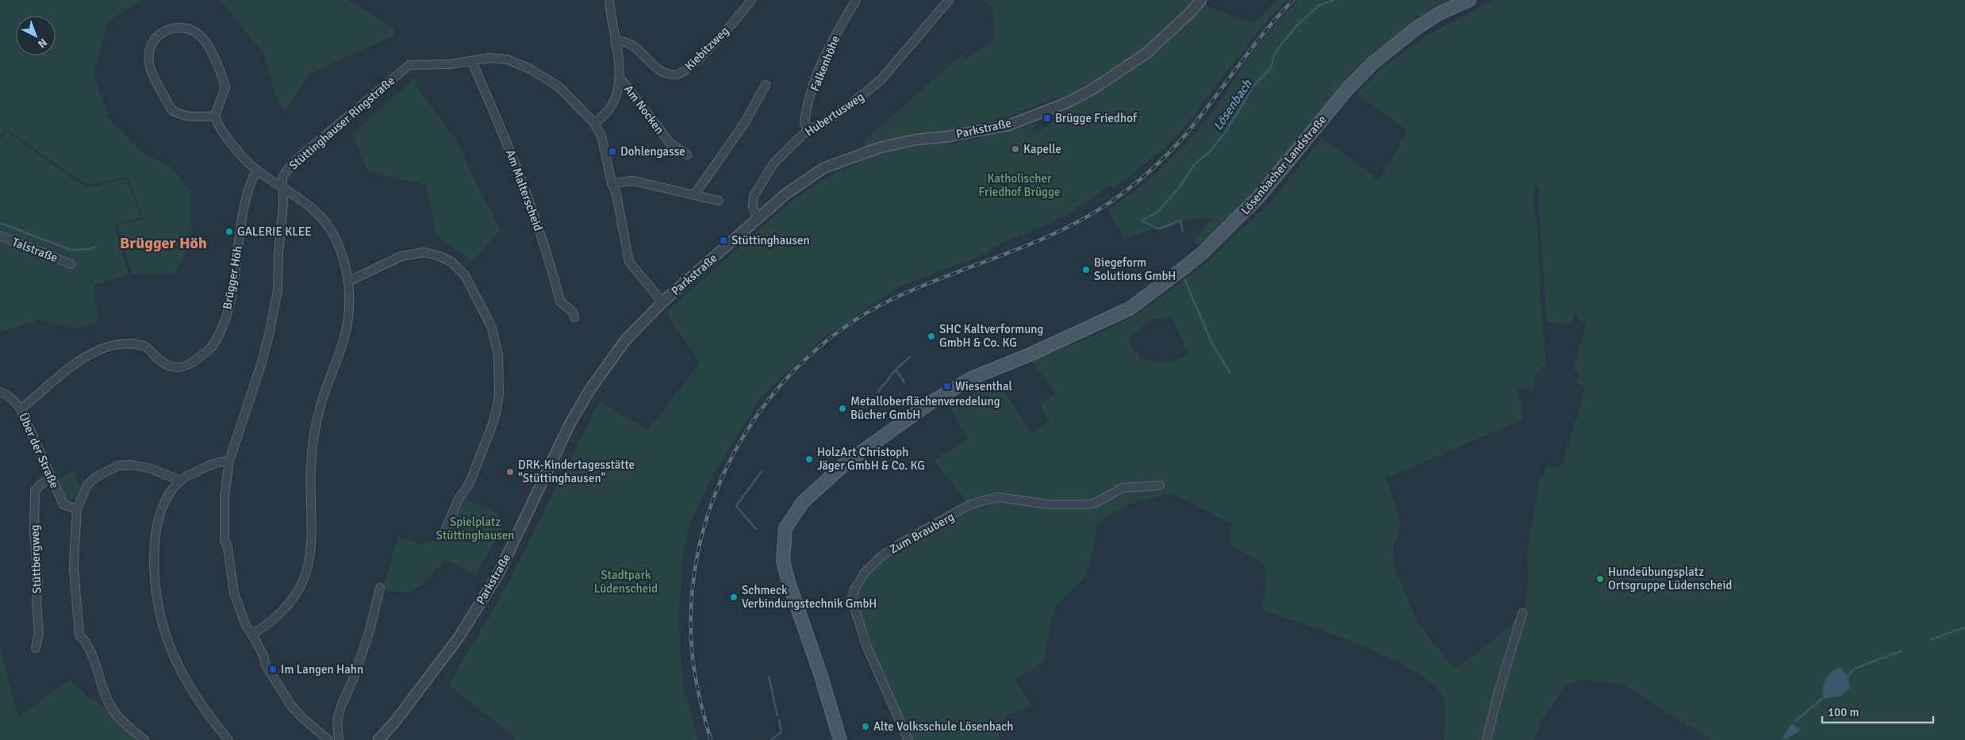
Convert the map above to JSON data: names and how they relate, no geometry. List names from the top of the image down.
{
  "streets": {
    "main road": ["Lösenbacher Landstraße"],
    "street": [
      "Kiebitzweg",
      "Falkenhöhe",
      "Am Nocken",
      "Hubertusweg",
      "Stüttinghauser Ringstraße",
      "Parkstraße",
      "Am Malterscheid",
      "Talstraße",
      "Brügger Höh",
      "Über der Straße",
      "Zum Brauberg",
      "Stüttbergweg"
    ]
  },
  "crossings": [
    ["Kiebitzweg", "Am Nocken"],
    ["Falkenhöhe", "Hubertusweg"],
    ["Am Nocken", "Stüttinghauser Ringstraße"],
    ["Hubertusweg", "Parkstraße"],
    ["Stüttinghauser Ringstraße", "Parkstraße"],
    ["Stüttinghauser Ringstraße", "Am Malterscheid"],
    ["Brügger Höh", "Über der Straße"],
    ["Über der Straße", "Stüttbergweg"]
  ],
  "districts": ["Brügger Höh"],
  "water": ["Lösenbach"],
  "parks": ["Katholischer Friedhof Brügge", "Spielplatz Stüttinghausen", "Stadtpark Lüdenscheid"],
  "places": {
    "transit": [
      "Brügge Friedhof",
      "Dohlengasse",
      "Stüttinghausen",
      "Wiesenthal",
      "Im Langen Hahn"
    ],
    "other": [
      "Kapelle",
      "GALERIE KLEE",
      "Biegeform Solutions GmbH",
      "SHC Kaltverformung GmbH & Co. KG",
      "Metalloberflächenveredelung Bücher GmbH",
      "HolzArt Christoph Jäger GmbH & Co. KG",
      "DRK-Kindertagesstätte \"Stüttinghausen\"",
      "Hundeübungsplatz Ortsgruppe Lüdenscheid",
      "Schmeck Verbindungstechnik GmbH",
      "Alte Volksschule Lösenbach"
    ]
  },
  "scale_bar": "100 m",
  "north": "bottom right"
}
